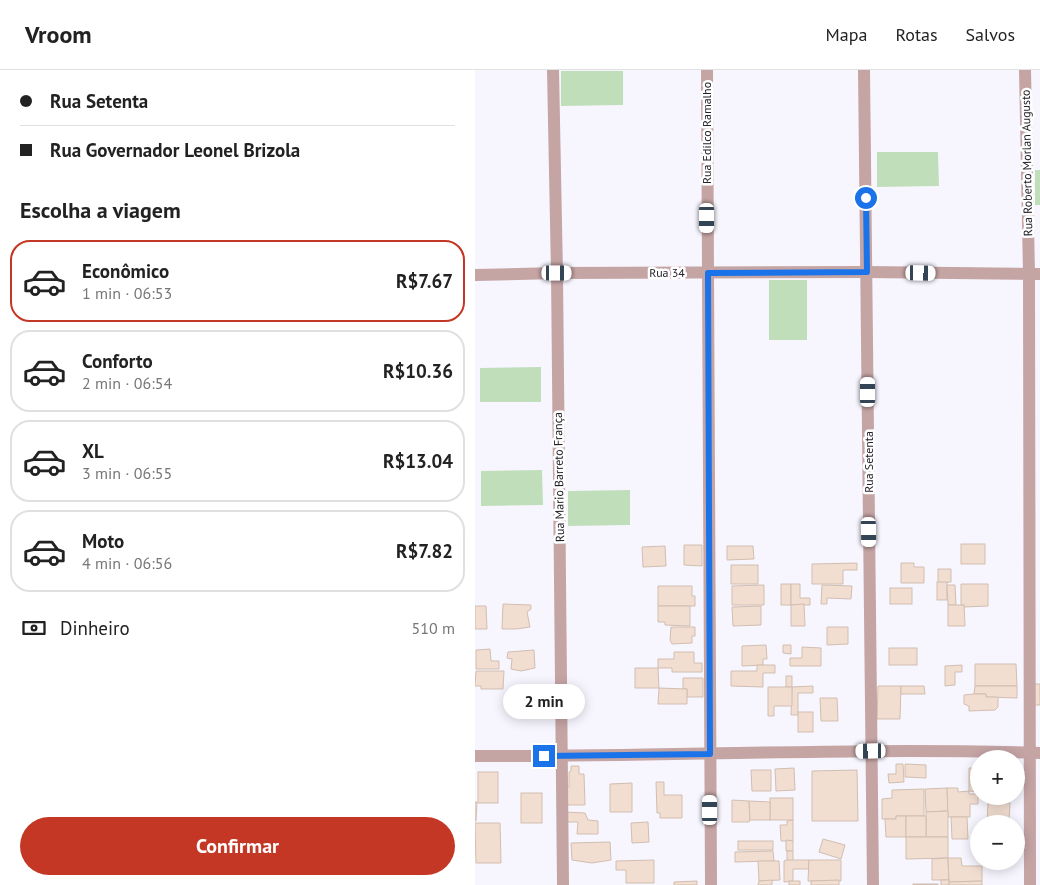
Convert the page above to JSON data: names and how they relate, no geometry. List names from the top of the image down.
{
  "streets": {
    "street": [
      "Rua Edilco Ramalho",
      "Rua Roberto Morlan Augusto",
      "Rua 34",
      "Rua Setenta",
      "Rua Mario Barreto França"
    ]
  },
  "crossings": [
    ["Rua Edilco Ramalho", "Rua 34"],
    ["Rua Roberto Morlan Augusto", "Rua 34"],
    ["Rua 34", "Rua Setenta"],
    ["Rua 34", "Rua Mario Barreto França"]
  ],
  "page": {
    "header": "Vroom",
    "nav": ["Mapa", "Rotas", "Salvos"],
    "banner": ["Rua Setenta", "Rua Governador Leonel Brizola"],
    "heading": "Escolha a viagem",
    "list": [
      {
        "name": "Econômico",
        "note": "1 min · 06:53",
        "value": "R$7.67"
      },
      {
        "name": "Conforto",
        "note": "2 min · 06:54",
        "value": "R$10.36"
      },
      {
        "name": "XL",
        "note": "3 min · 06:55",
        "value": "R$13.04"
      },
      {
        "name": "Moto",
        "note": "4 min · 06:56",
        "value": "R$7.82"
      }
    ],
    "pay": ["Dinheiro", "510 m"],
    "bubble": "2 min",
    "map_buttons": ["+", "−"],
    "buttons": "Confirmar"
  }
}
